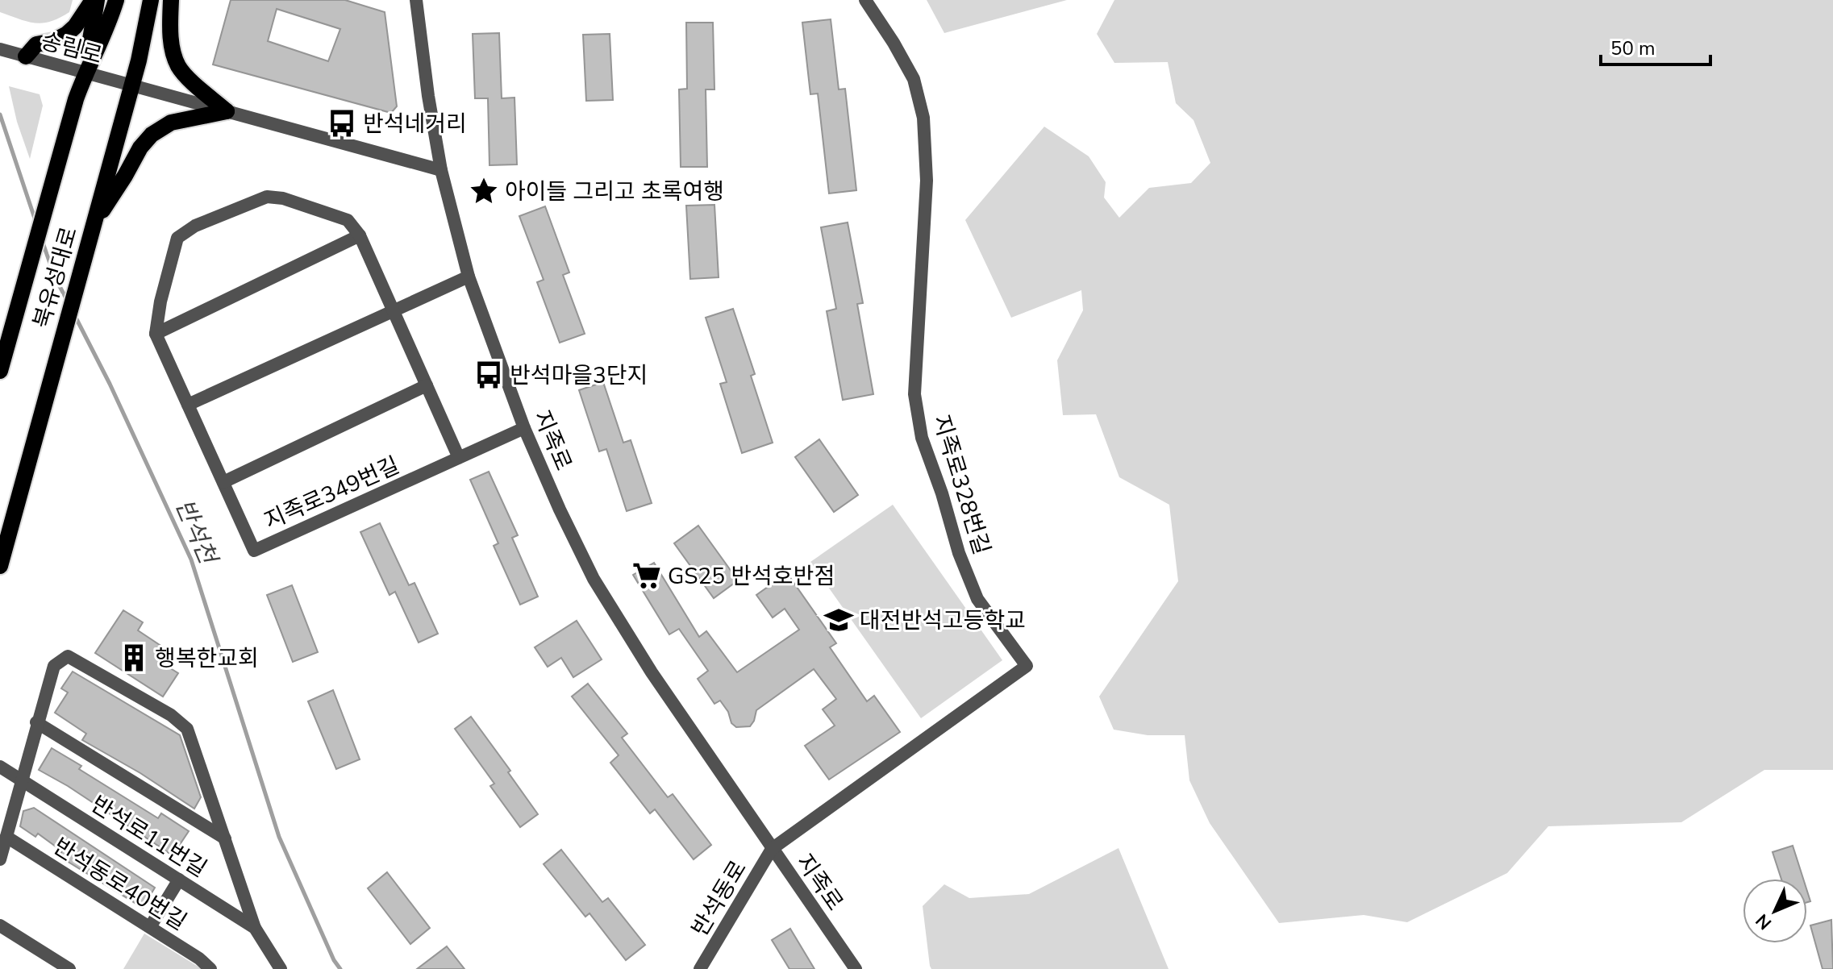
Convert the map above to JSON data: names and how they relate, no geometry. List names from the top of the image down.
{
  "streets": {
    "main road": ["북유성대로"],
    "street": [
      "송림로",
      "지족로",
      "지족로328번길",
      "지족로349번길",
      "반석로11번길",
      "반석동로40번길",
      "반석동로"
    ]
  },
  "crossings": [
    ["송림로", "북유성대로"],
    ["지족로", "지족로328번길"],
    ["지족로", "지족로349번길"],
    ["지족로", "반석동로"],
    ["지족로328번길", "반석동로"]
  ],
  "water": ["반석천"],
  "places": {
    "bus stop": ["반석네거리", "반석마을3단지"],
    "place": ["아이들 그리고 초록여행"],
    "supermarket": ["GS25 반석호반점"],
    "school or university": ["대전반석고등학교"],
    "building": ["행복한교회"]
  },
  "scale_bar": "50 m",
  "north": "bottom left"
}
